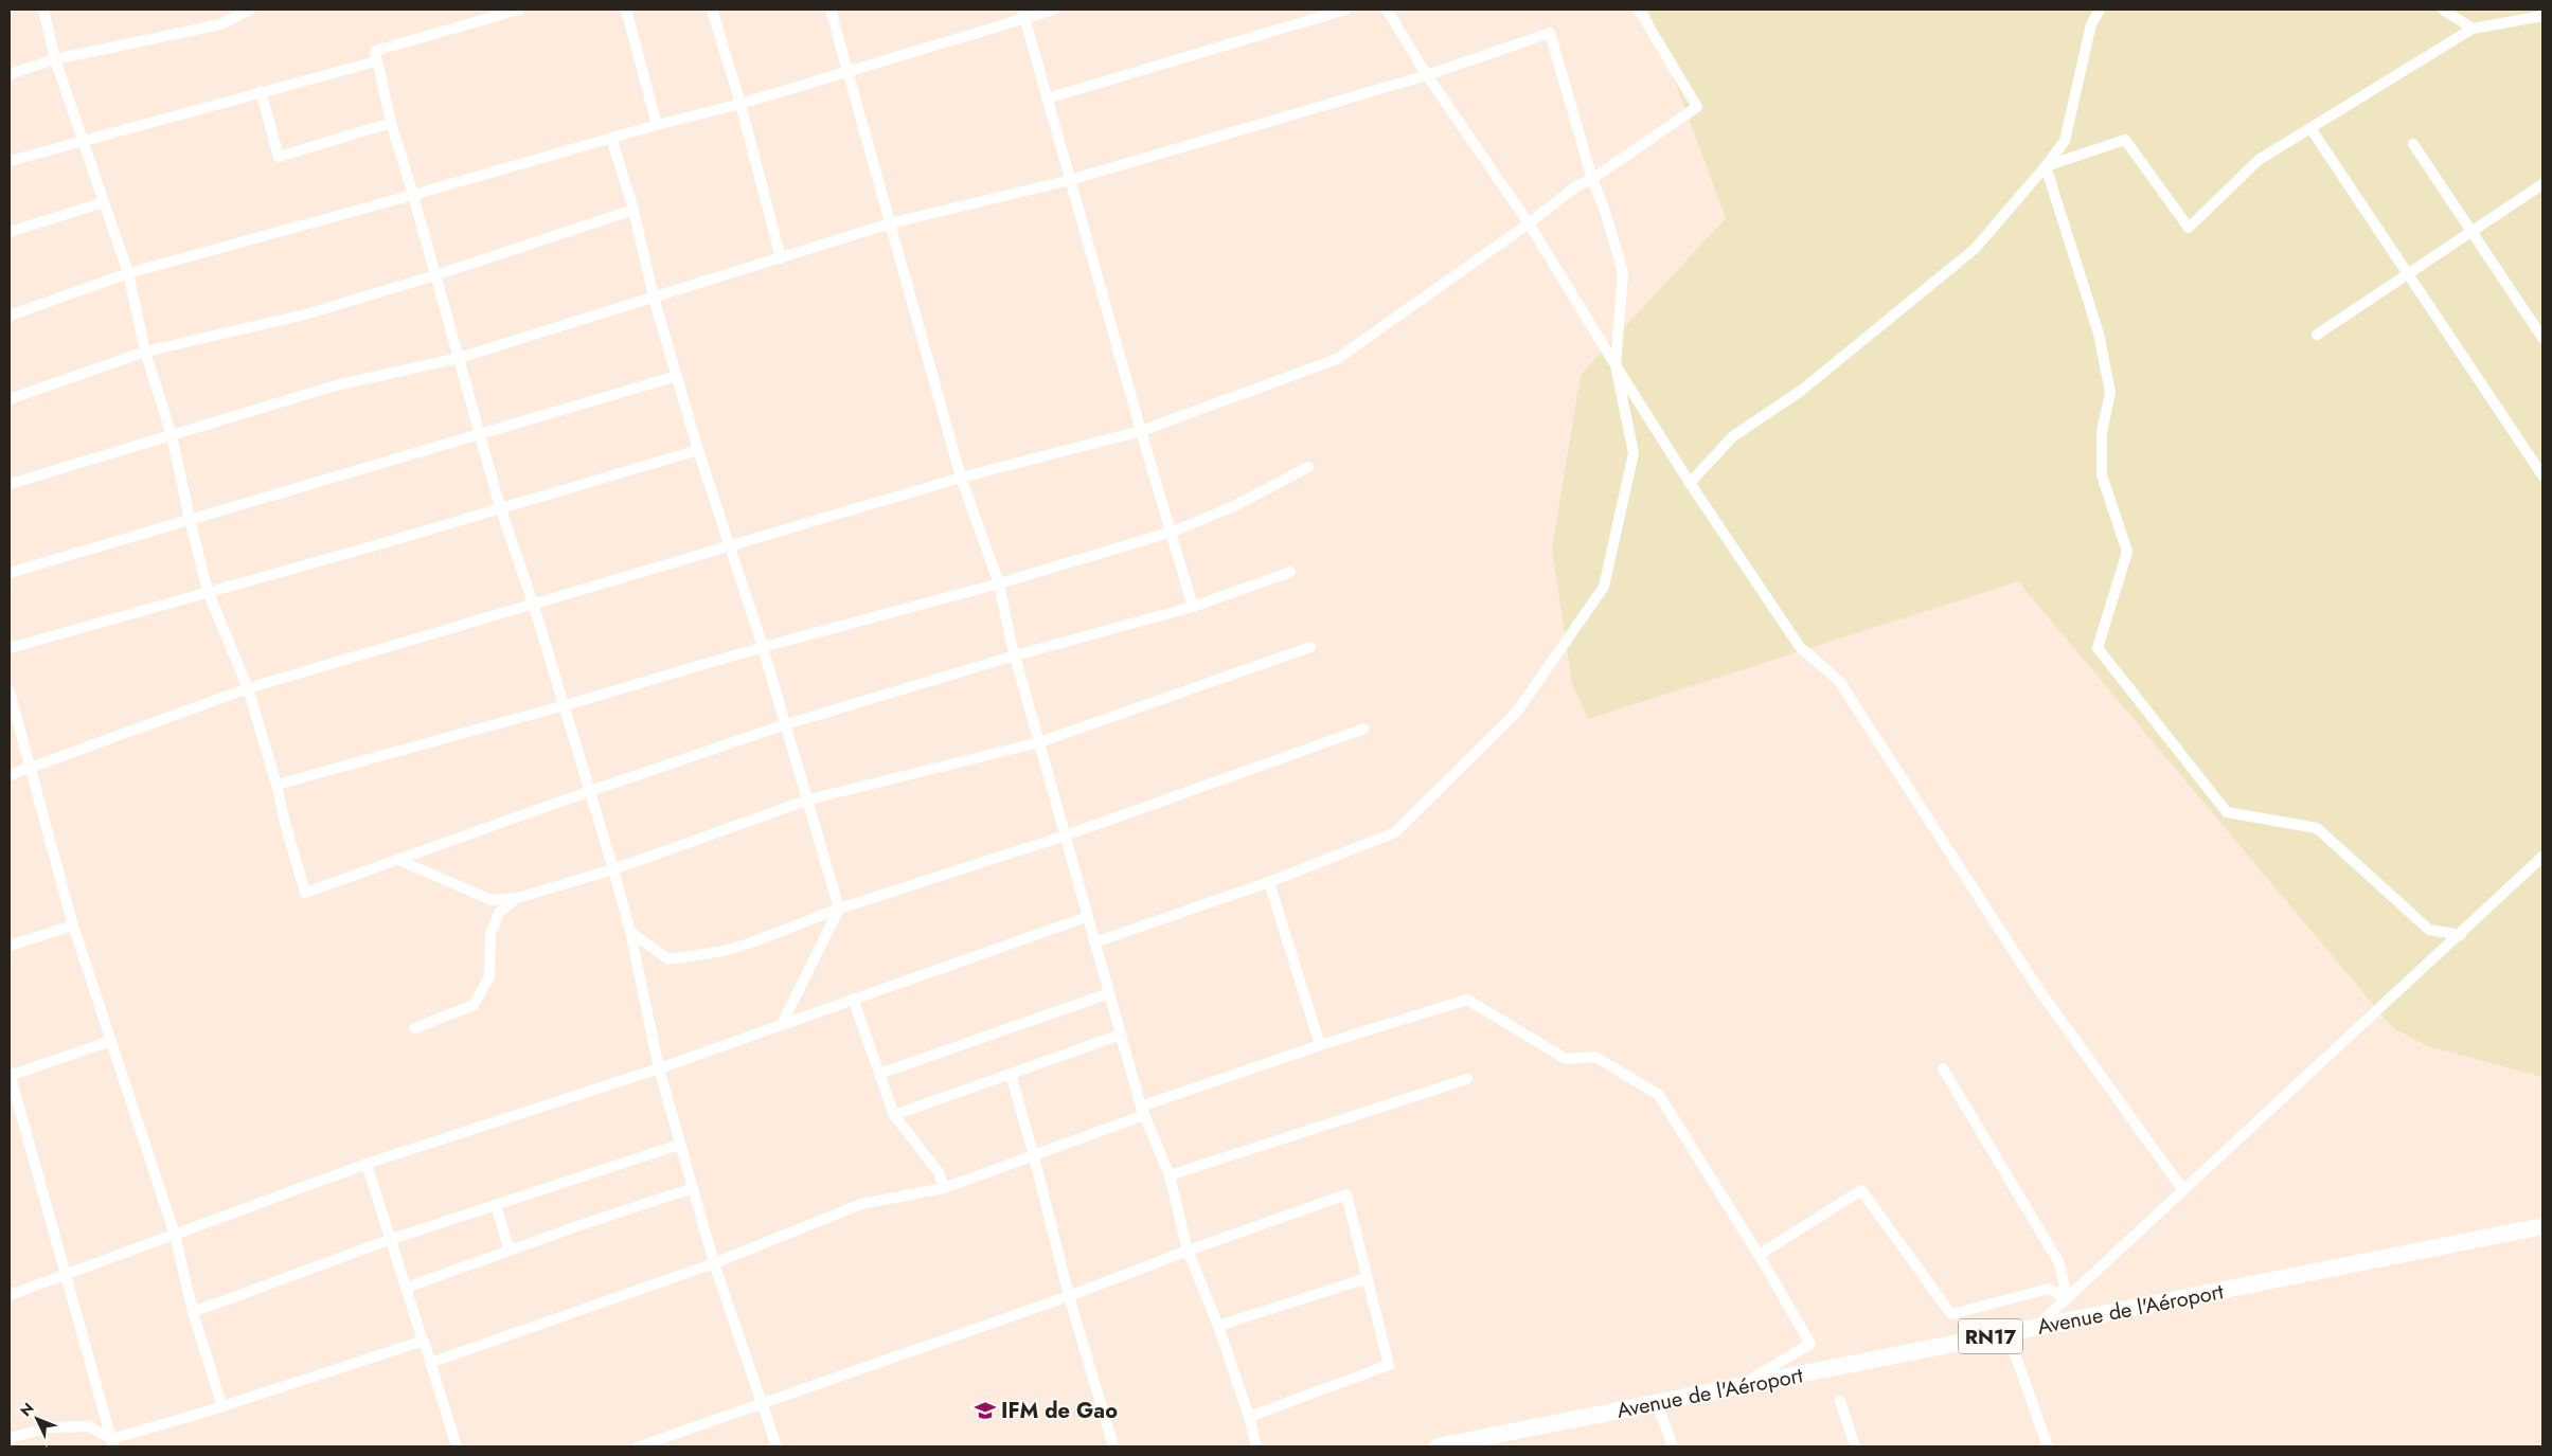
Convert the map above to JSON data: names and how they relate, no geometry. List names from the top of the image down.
{
  "streets": {
    "main road": ["Avenue de l'Aéroport", "RN17"]
  },
  "places": {
    "school or university": ["IFM de Gao"]
  },
  "north": "top left"
}
